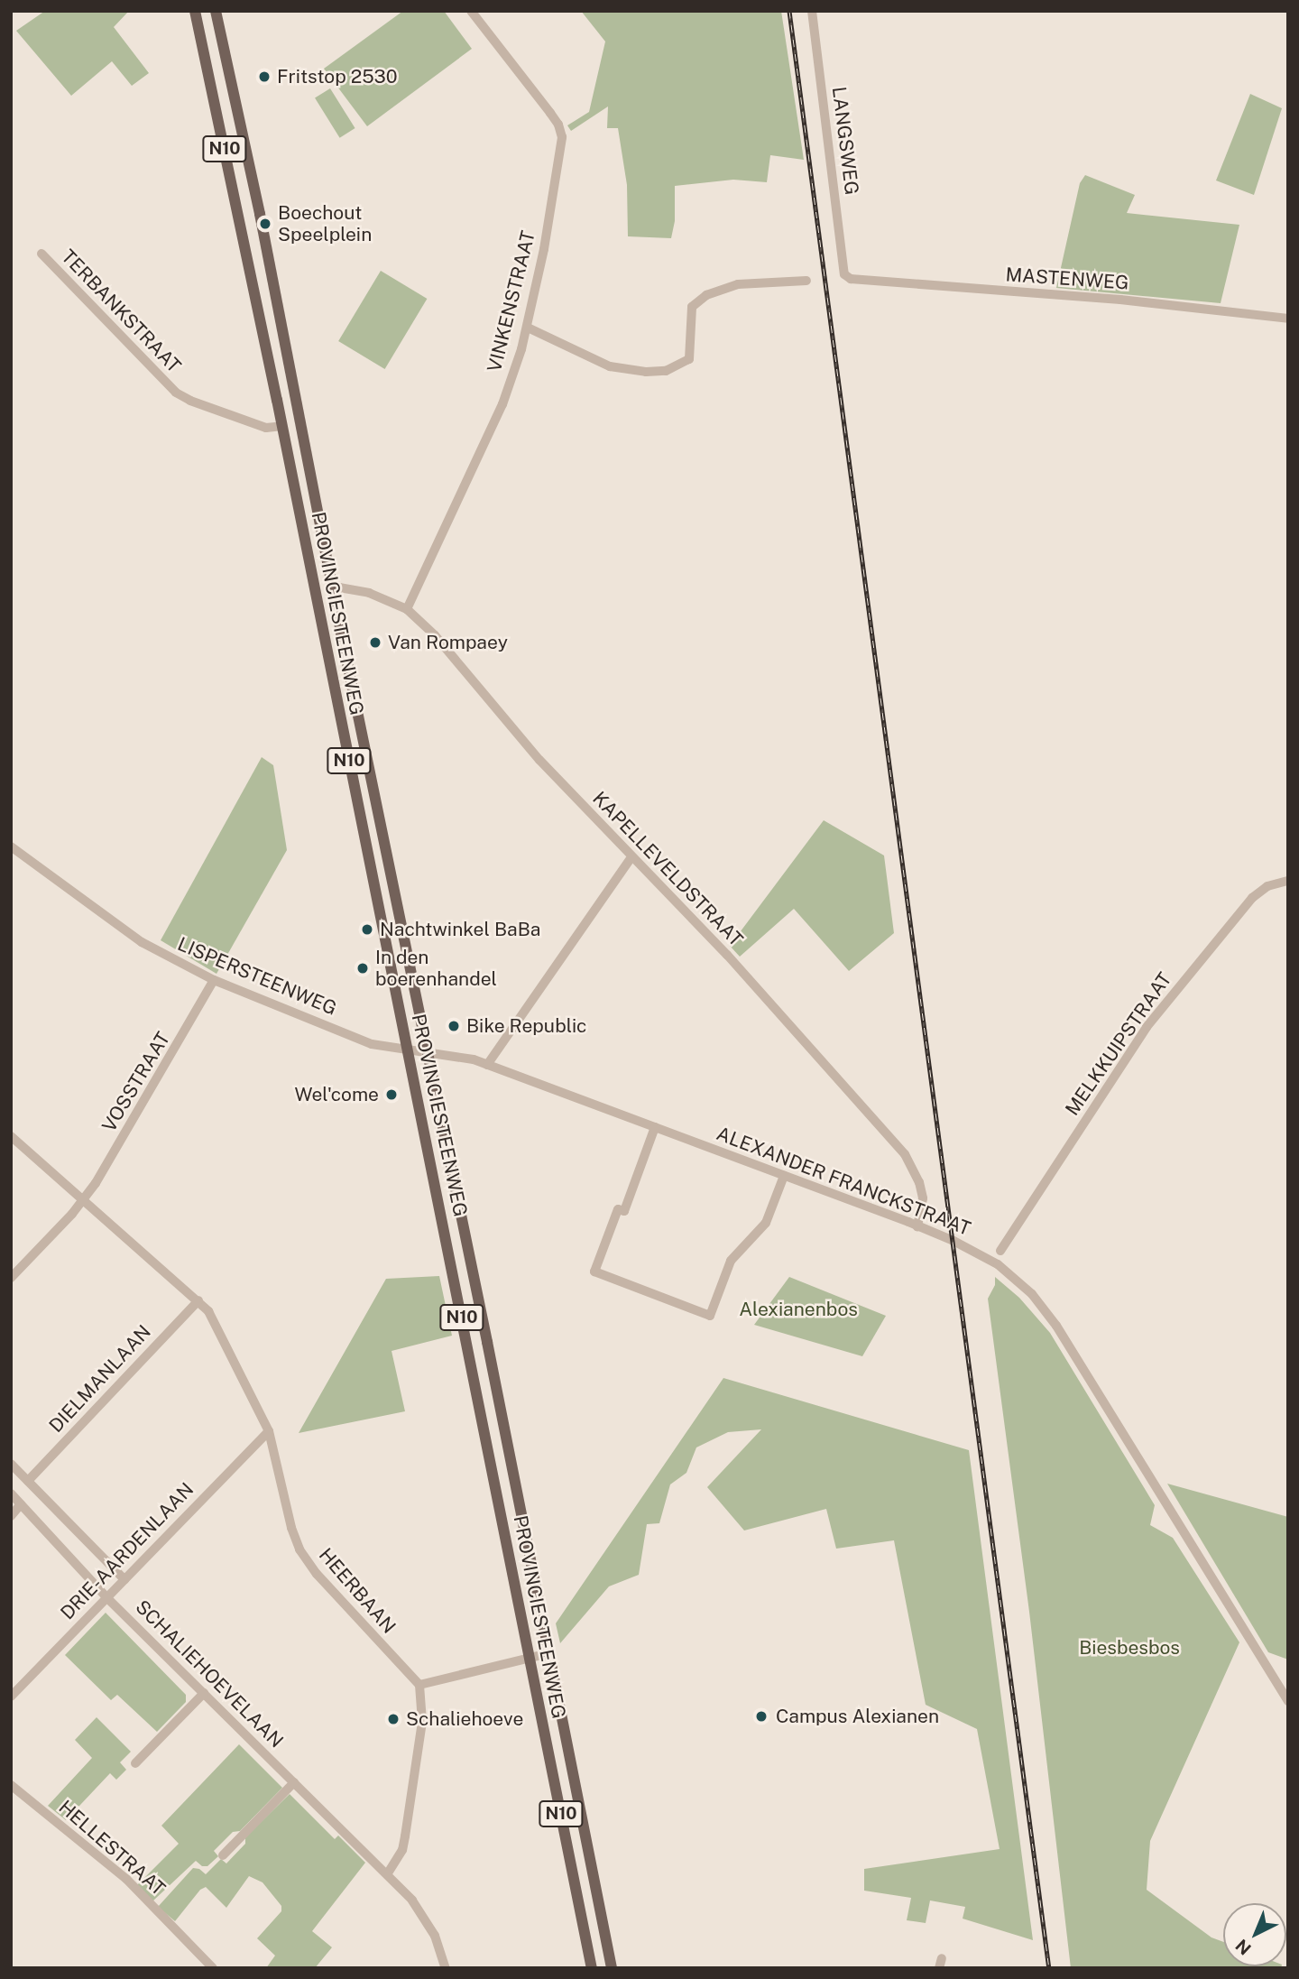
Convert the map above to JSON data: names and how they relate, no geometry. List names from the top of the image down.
{
  "streets": {
    "main road": ["N10", "PROVINCIESTEENWEG"],
    "street": [
      "LANGSWEG",
      "MASTENWEG",
      "VINKENSTRAAT",
      "TERBANKSTRAAT",
      "KAPELLEVELDSTRAAT",
      "LISPERSTEENWEG",
      "MELKKUIPSTRAAT",
      "VOSSTRAAT",
      "ALEXANDER FRANCKSTRAAT",
      "DIELMANLAAN",
      "DRIE-AARDENLAAN",
      "HEERBAAN",
      "SCHALIEHOEVELAAN",
      "HELLESTRAAT"
    ]
  },
  "crossings": [
    ["LANGSWEG", "MASTENWEG"],
    ["VINKENSTRAAT", "KAPELLEVELDSTRAAT"],
    ["TERBANKSTRAAT", "PROVINCIESTEENWEG"],
    ["PROVINCIESTEENWEG", "KAPELLEVELDSTRAAT"],
    ["PROVINCIESTEENWEG", "LISPERSTEENWEG"],
    ["PROVINCIESTEENWEG", "ALEXANDER FRANCKSTRAAT"],
    ["KAPELLEVELDSTRAAT", "ALEXANDER FRANCKSTRAAT"],
    ["LISPERSTEENWEG", "VOSSTRAAT"],
    ["LISPERSTEENWEG", "ALEXANDER FRANCKSTRAAT"],
    ["VOSSTRAAT", "HEERBAAN"],
    ["DIELMANLAAN", "HEERBAAN"],
    ["DIELMANLAAN", "SCHALIEHOEVELAAN"],
    ["DRIE-AARDENLAAN", "HEERBAAN"],
    ["DRIE-AARDENLAAN", "SCHALIEHOEVELAAN"]
  ],
  "parks": ["Alexianenbos", "Biesbesbos"],
  "places": [
    "Fritstop 2530",
    "Boechout Speelplein",
    "Van Rompaey",
    "Nachtwinkel BaBa",
    "In den boerenhandel",
    "Bike Republic",
    "Wel'come",
    "Campus Alexianen",
    "Schaliehoeve"
  ],
  "north": "bottom left"
}
